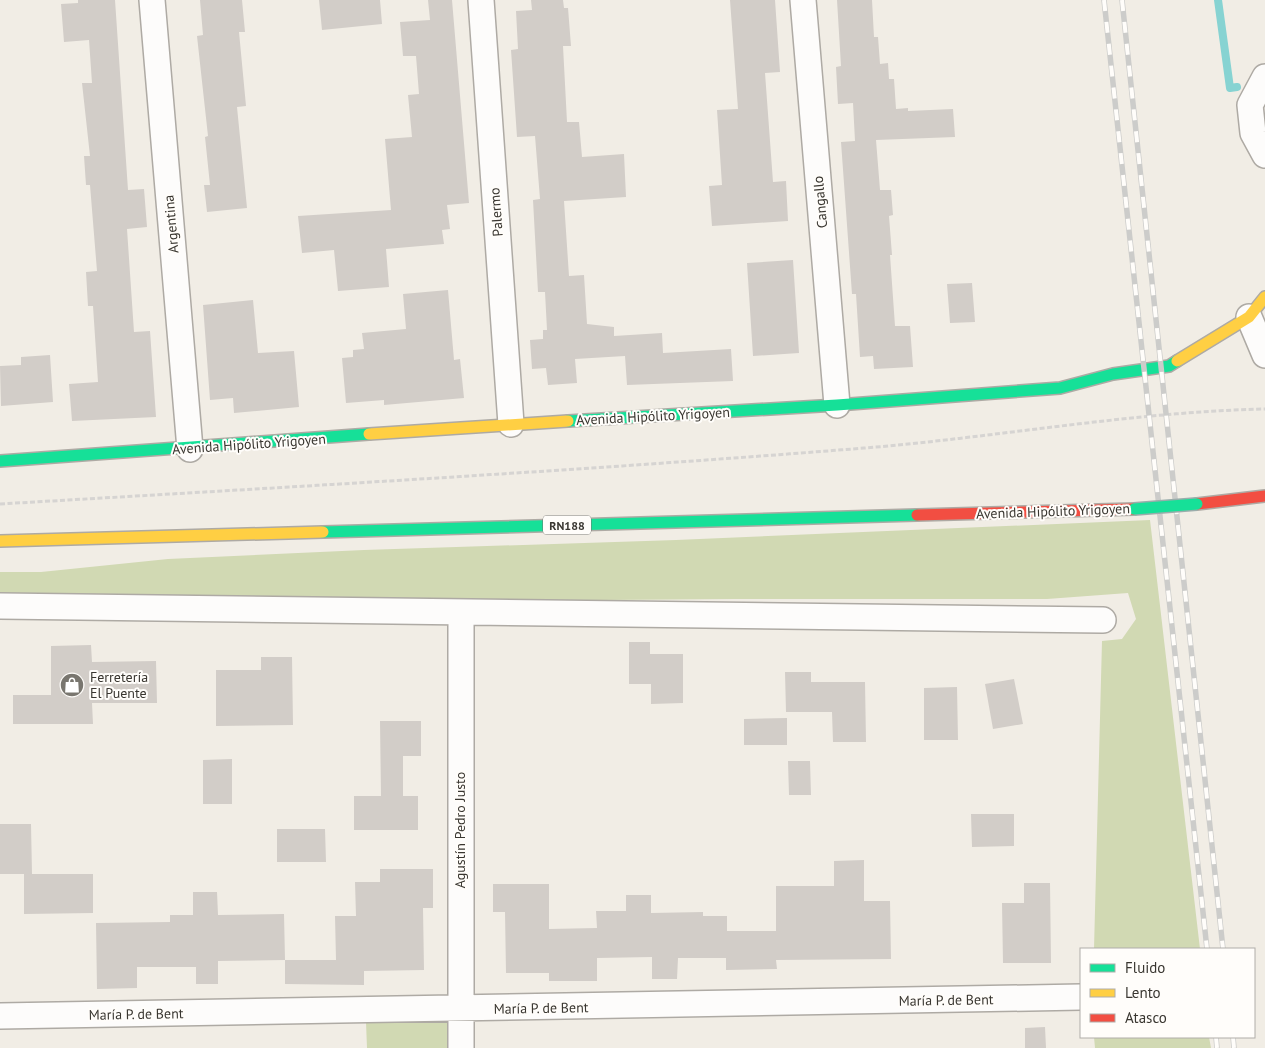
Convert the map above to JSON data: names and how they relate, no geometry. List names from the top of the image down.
{
  "streets": {
    "street": [
      "Cangallo",
      "Palermo",
      "Argentina",
      "Avenida Hipólito Yrigoyen",
      "RN188",
      "Agustín Pedro Justo",
      "María P. de Bent"
    ]
  },
  "crossings": [
    ["Cangallo", "Avenida Hipólito Yrigoyen"],
    ["Palermo", "Avenida Hipólito Yrigoyen"],
    ["Argentina", "Avenida Hipólito Yrigoyen"],
    ["Agustín Pedro Justo", "María P. de Bent"]
  ],
  "places": {
    "shop": ["Ferretería El Puente"]
  },
  "legend": ["Fluido", "Lento", "Atasco"]
}
